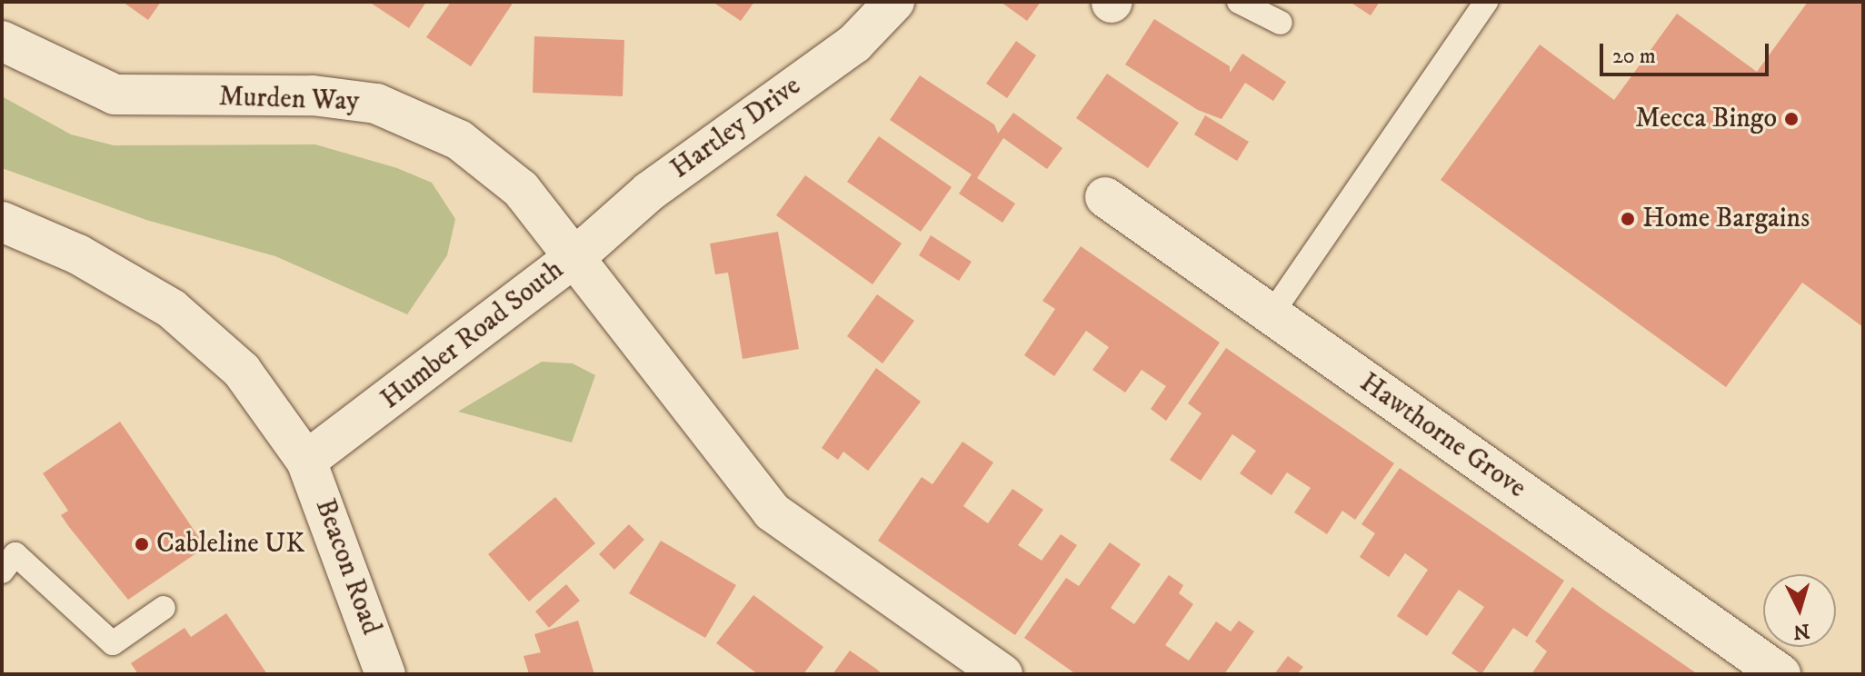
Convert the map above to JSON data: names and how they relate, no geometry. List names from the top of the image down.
{
  "streets": {
    "street": [
      "Murden Way",
      "Hartley Drive",
      "Humber Road South",
      "Hawthorne Grove",
      "Beacon Road"
    ]
  },
  "crossings": [
    ["Murden Way", "Hartley Drive"],
    ["Murden Way", "Humber Road South"],
    ["Hartley Drive", "Humber Road South"],
    ["Humber Road South", "Beacon Road"]
  ],
  "places": ["Mecca Bingo", "Home Bargains", "Cableline UK"],
  "scale_bar": "20 m",
  "north": "bottom"
}
